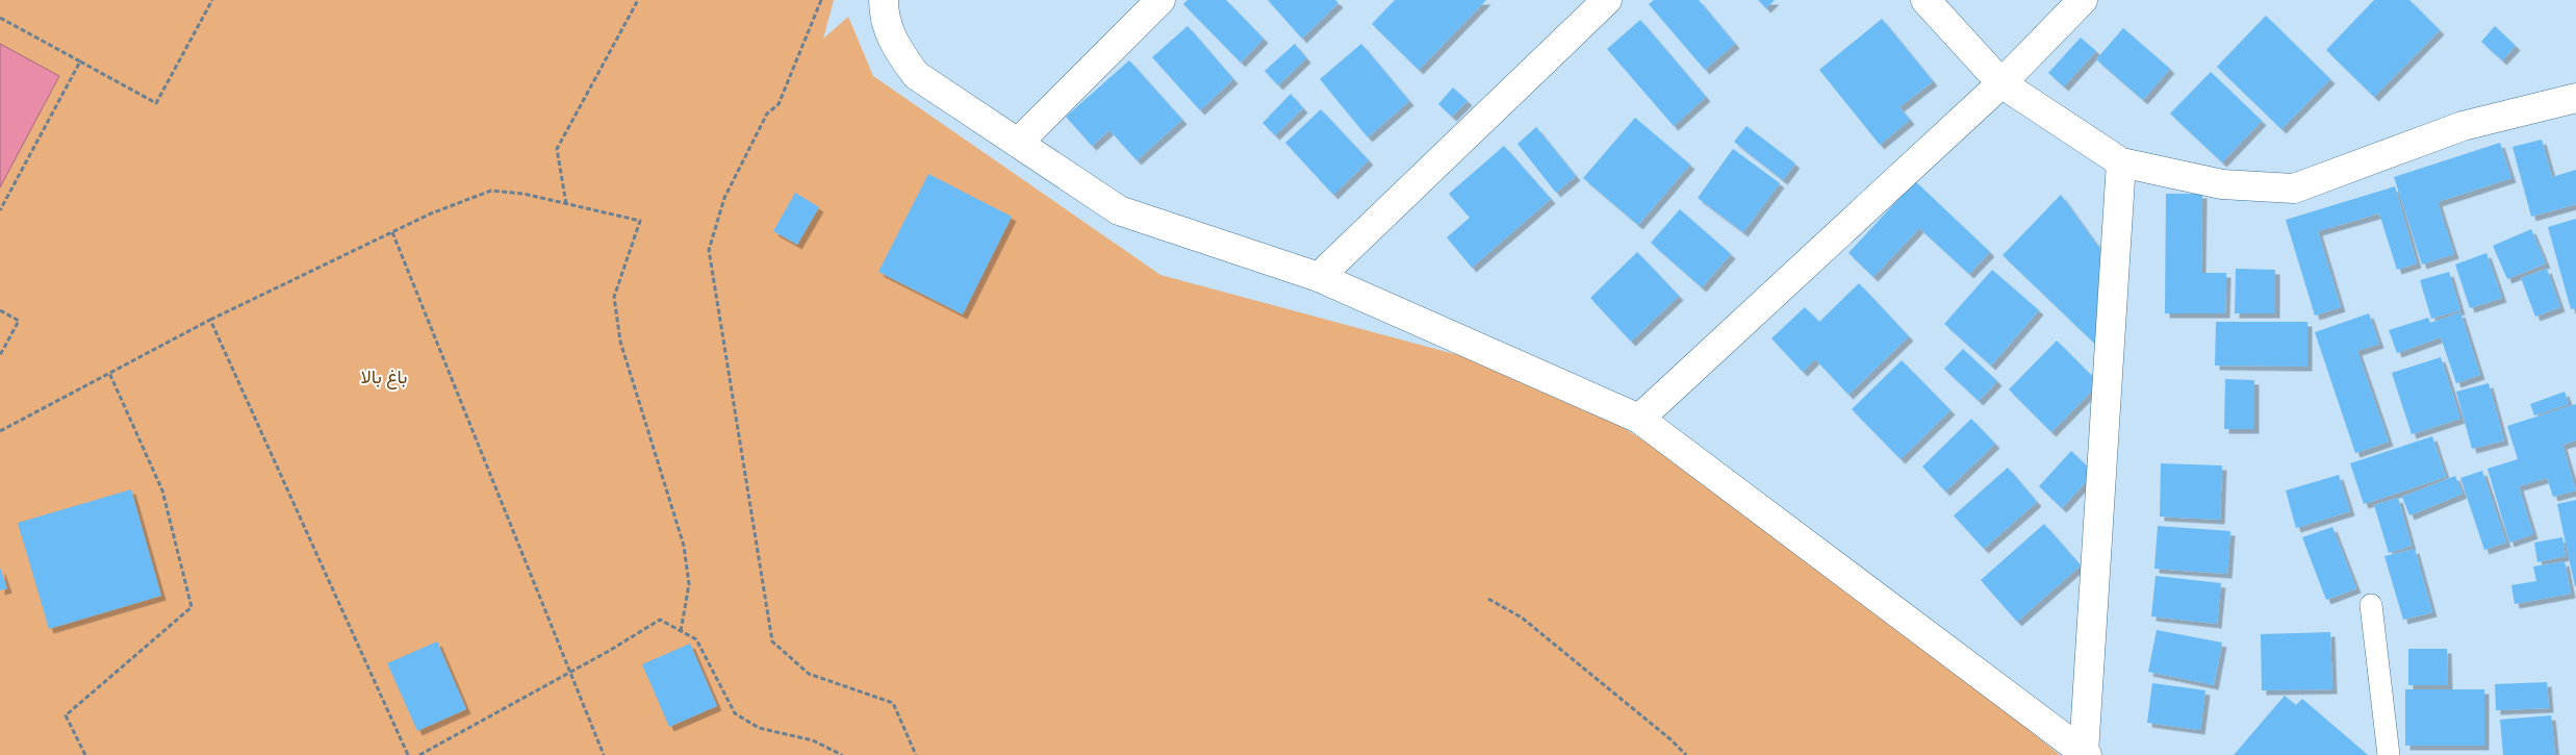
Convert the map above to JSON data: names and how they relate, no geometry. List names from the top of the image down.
{
  "parks": ["باغ بالا"]
}
